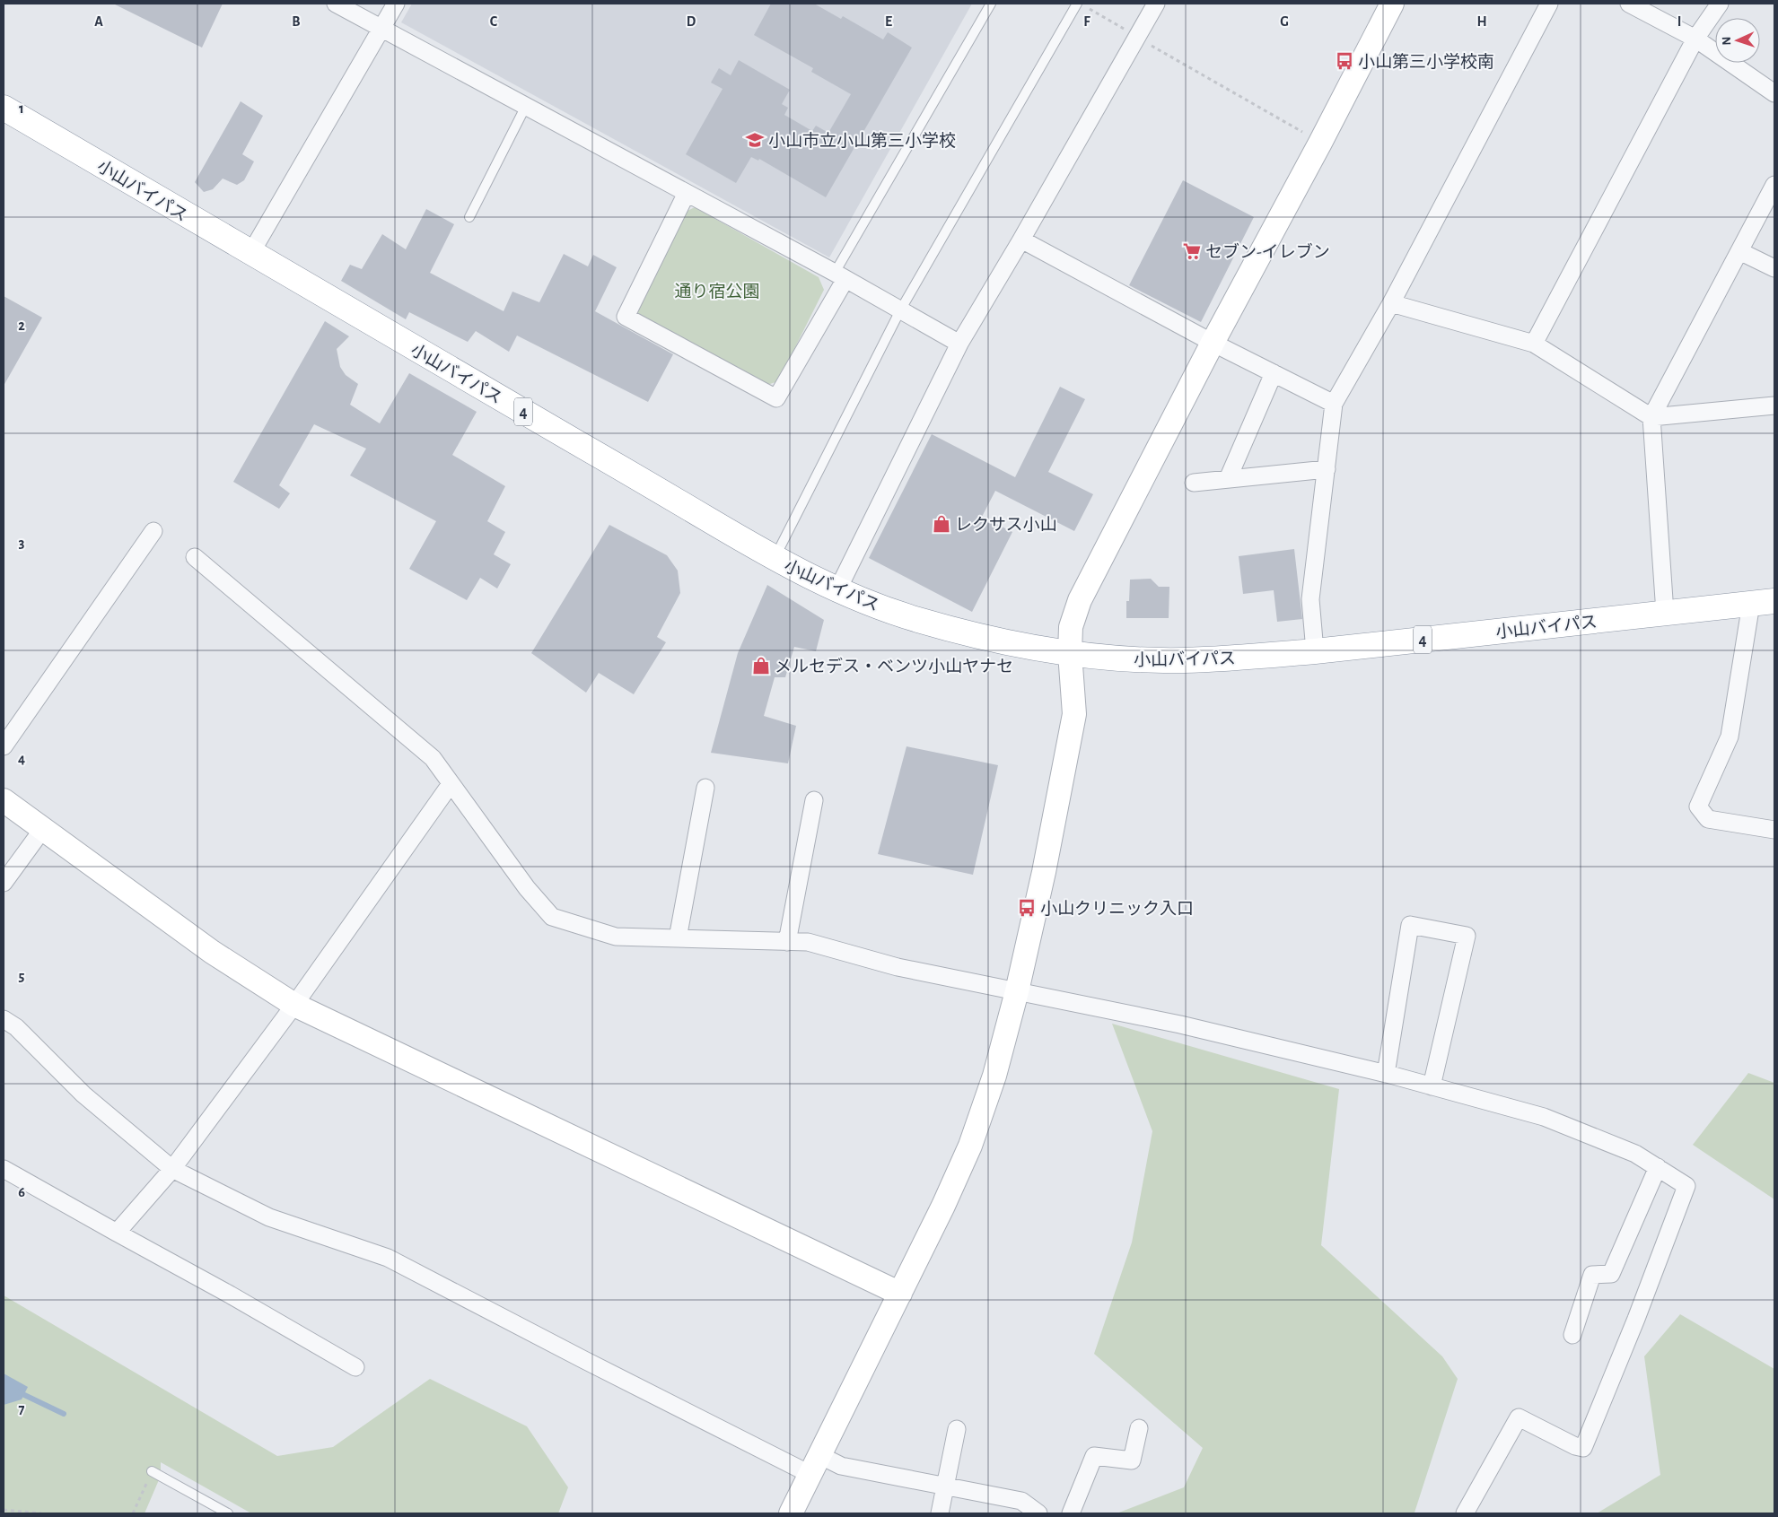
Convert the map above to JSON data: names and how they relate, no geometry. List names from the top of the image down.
{
  "streets": {
    "highway": ["小山バイパス", "4"]
  },
  "parks": ["通り宿公園"],
  "places": {
    "bus stop": ["小山第三小学校南", "小山クリニック入口"],
    "school or university": ["小山市立小山第三小学校"],
    "supermarket": ["セブン-イレブン"],
    "shop": ["レクサス小山", "メルセデス・ベンツ小山ヤナセ"]
  },
  "north": "left",
  "grid": {
    "columns": [
      "A",
      "B",
      "C",
      "D",
      "E",
      "F",
      "G",
      "H",
      "I"
    ],
    "rows": [
      "1",
      "2",
      "3",
      "4",
      "5",
      "6",
      "7"
    ]
  }
}
